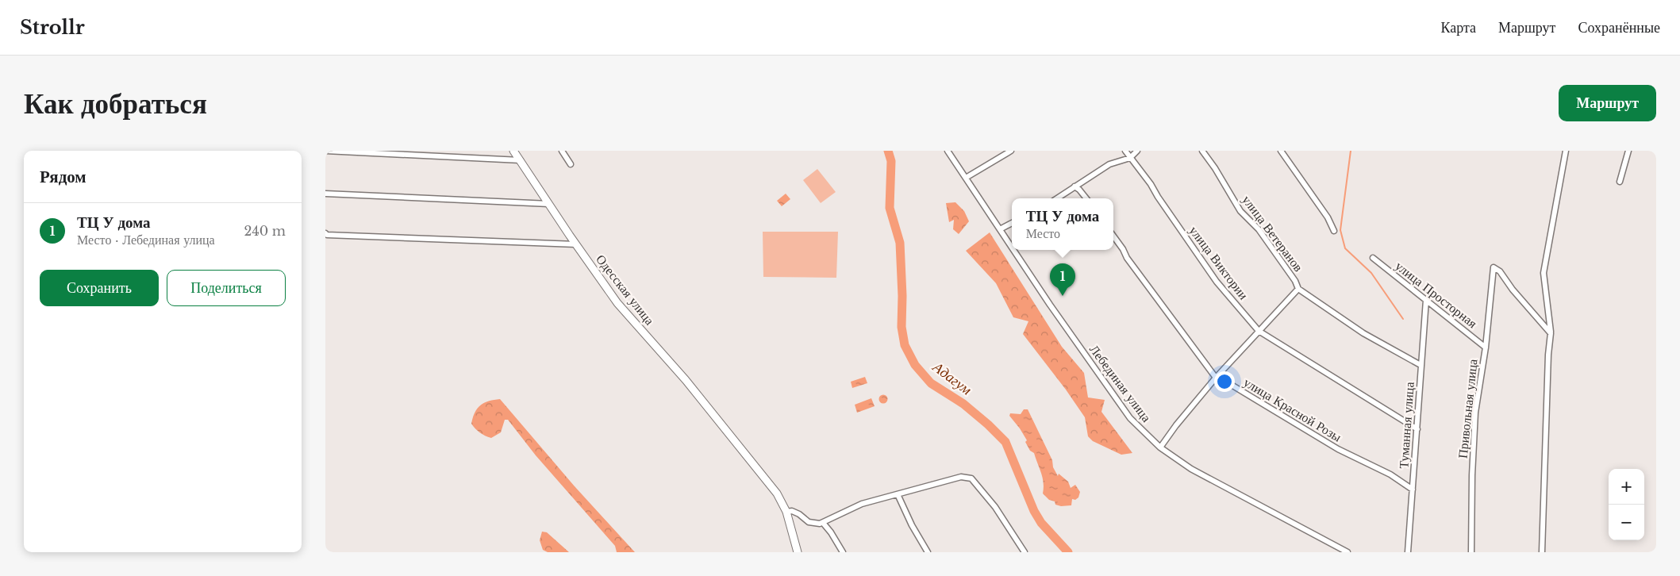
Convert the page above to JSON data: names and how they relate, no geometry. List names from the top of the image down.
{
  "streets": {
    "main road": ["Одесская улица"],
    "street": [
      "улица Ветеранов",
      "улица Виктории",
      "улица Просторная",
      "Лебединая улица",
      "Привольная улица",
      "улица Красной Розы",
      "Туманная улица"
    ]
  },
  "crossings": [
    ["улица Ветеранов", "Туманная улица"],
    ["улица Виктории", "Туманная улица"],
    ["улица Просторная", "Привольная улица"],
    ["улица Просторная", "Туманная улица"],
    ["улица Красной Розы", "Туманная улица"]
  ],
  "water": ["Адагум"],
  "page": {
    "header": "Strollr",
    "nav": ["Карта", "Маршрут", "Сохранённые"],
    "buttons": [
      "Маршрут",
      ["Сохранить", "Поделиться"]
    ],
    "title": "Как добраться",
    "heading": "Рядом",
    "popup": ["ТЦ У дома", "Место"],
    "list": [
      {
        "mark": "1",
        "name": "ТЦ У дома",
        "note": "Место · Лебединая улица",
        "value": "240 m"
      }
    ],
    "pins": "1",
    "map_buttons": ["+", "−"]
  }
}
